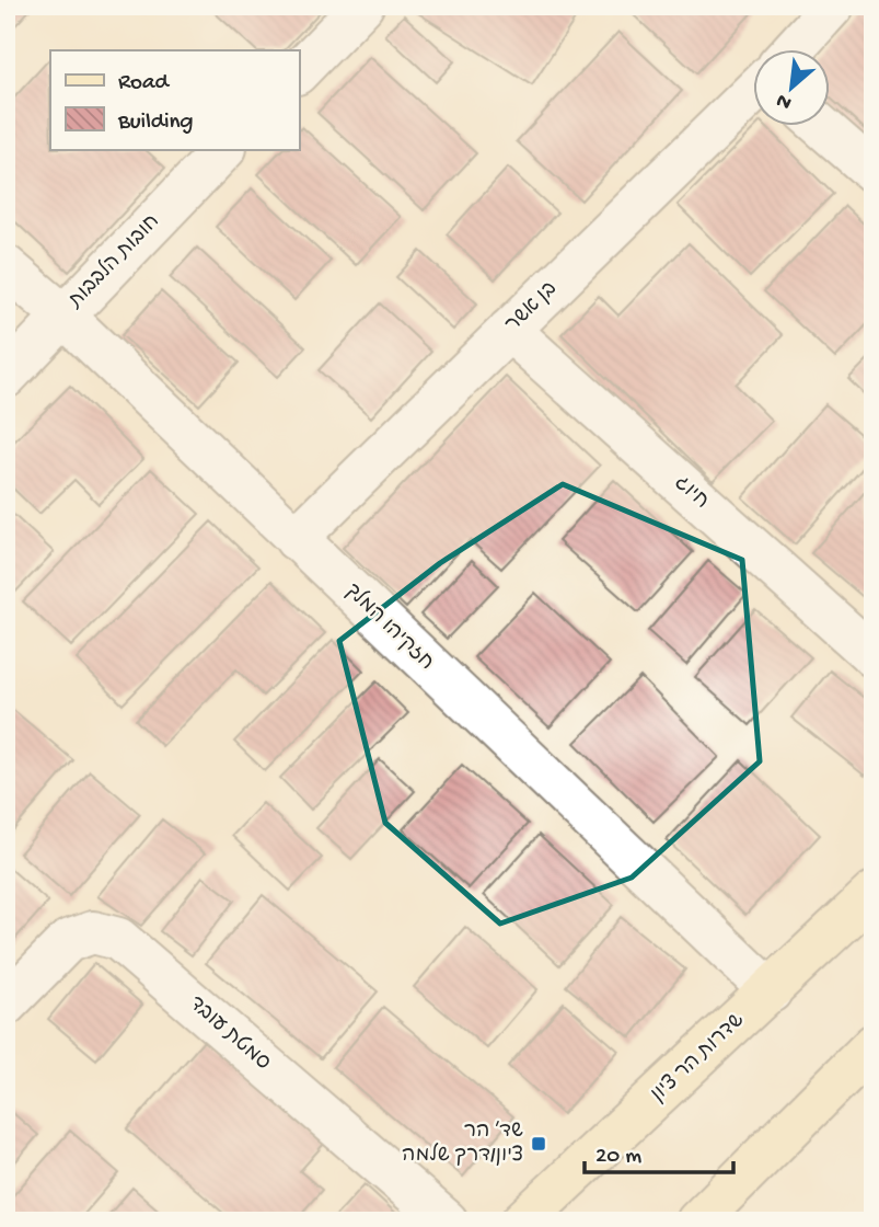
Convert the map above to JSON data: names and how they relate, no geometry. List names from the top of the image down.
{
  "streets": {
    "street": [
      "חובות הלבבות",
      "בן אשר",
      "חיוג",
      "חזקיהו המלך",
      "סמטת עובד",
      "שדרות הר ציון"
    ]
  },
  "crossings": [
    ["חובות הלבבות", "חזקיהו המלך"],
    ["בן אשר", "חיוג"],
    ["בן אשר", "חזקיהו המלך"],
    ["חזקיהו המלך", "שדרות הר ציון"]
  ],
  "places": {
    "transit": ["שד׳ הר ציון/דרך שלמה"]
  },
  "legend": ["Road", "Building"],
  "scale_bar": "20 m",
  "north": "bottom left"
}
